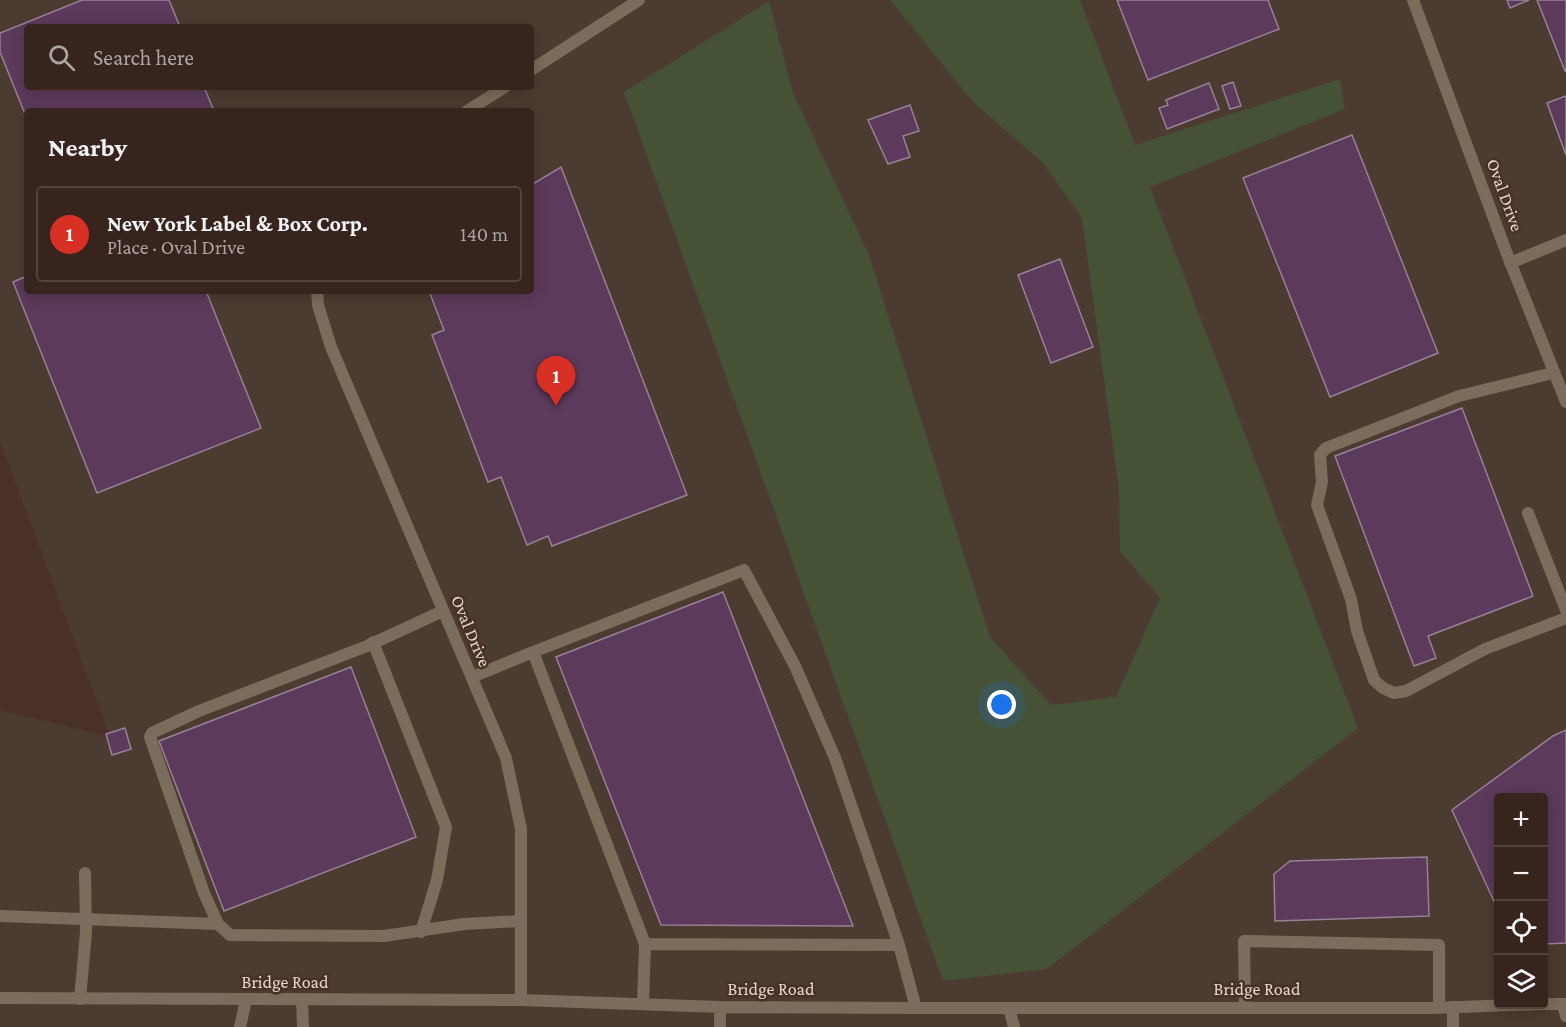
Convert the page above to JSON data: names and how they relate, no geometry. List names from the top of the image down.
{
  "streets": {
    "street": ["Oval Drive", "Bridge Road"]
  },
  "crossings": [
    ["Oval Drive", "Bridge Road"]
  ],
  "page": {
    "search": "Search here",
    "heading": "Nearby",
    "list": [
      {
        "mark": "1",
        "name": "New York Label & Box Corp.",
        "note": "Place · Oval Drive",
        "value": "140 m"
      }
    ],
    "pins": "1",
    "map_buttons": ["+", "−"]
  }
}
